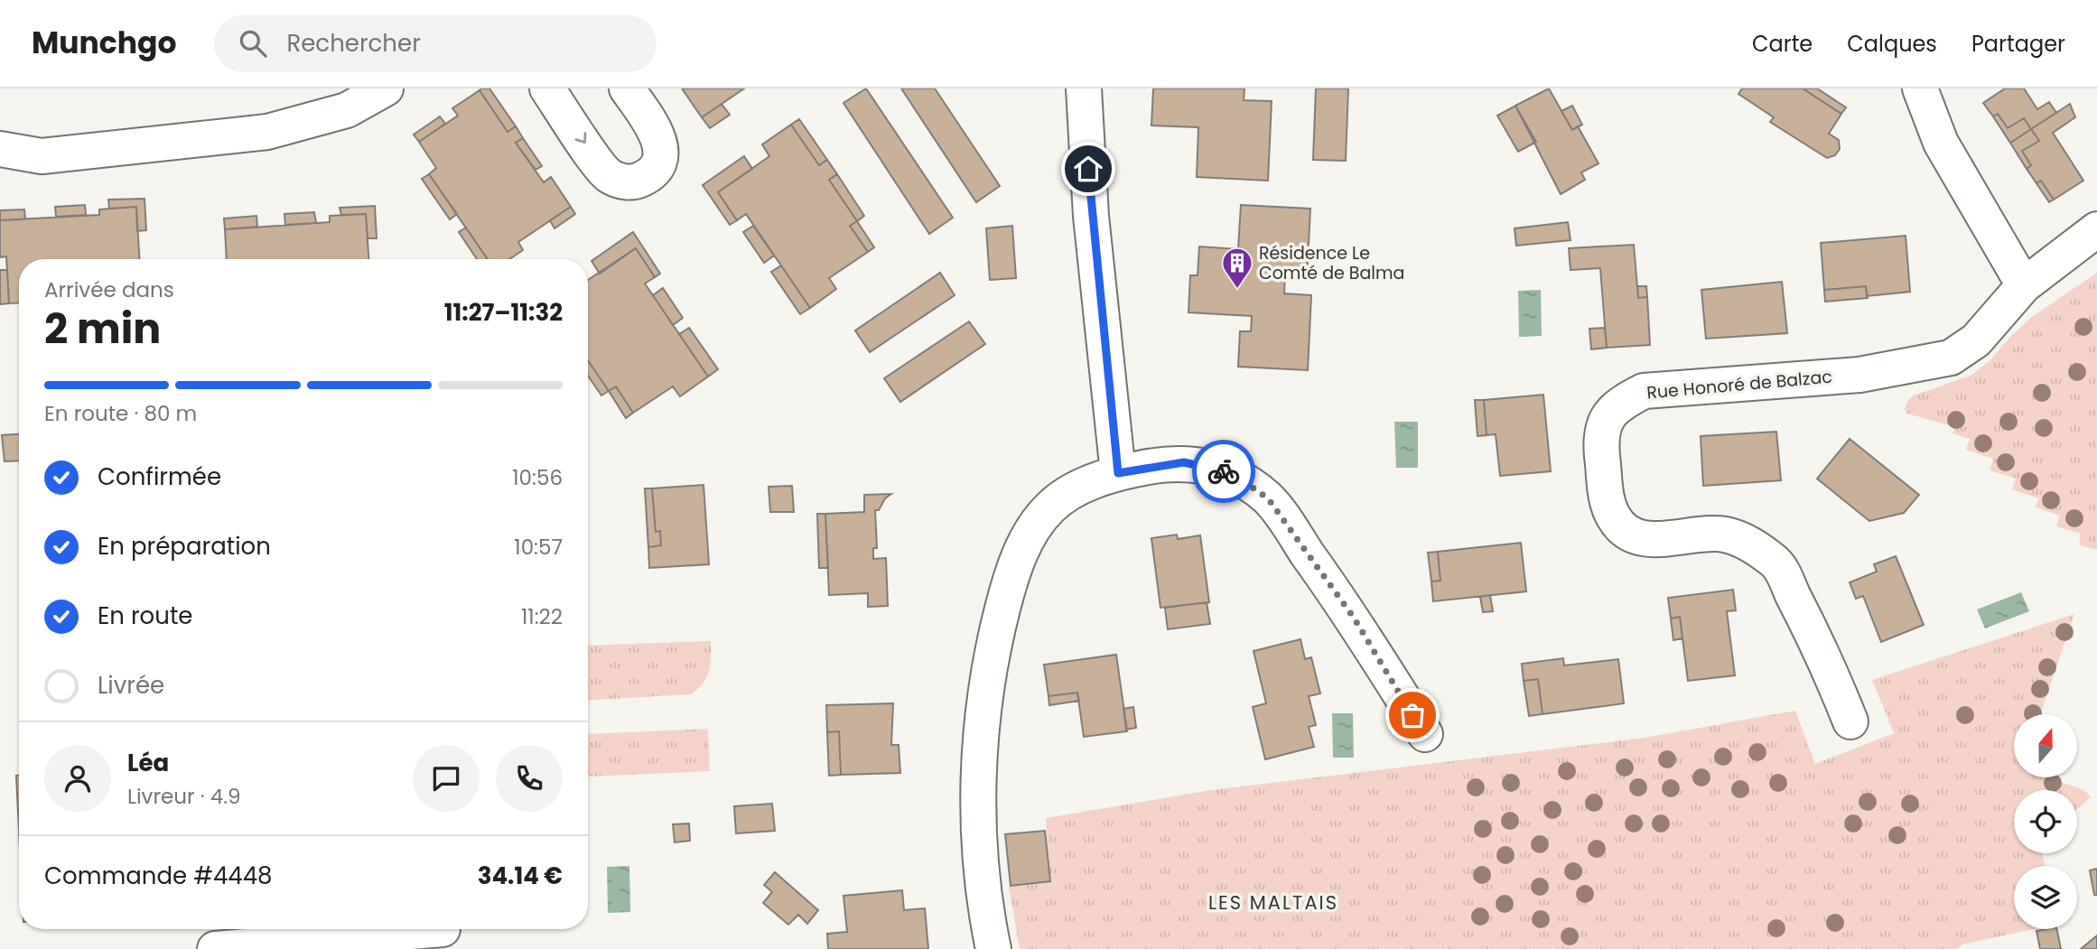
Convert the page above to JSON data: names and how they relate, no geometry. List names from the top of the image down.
{
  "streets": {
    "street": ["Rue Honoré de Balzac"]
  },
  "districts": ["LES MALTAIS"],
  "places": {
    "building": ["Résidence Le Comté de Balma"]
  },
  "north": "top",
  "page": {
    "header": "Munchgo",
    "search": "Rechercher",
    "nav": ["Carte", "Calques", "Partager"],
    "heading": ["2 min", "Arrivée dans", "11:27–11:32"],
    "panel": [
      "Léa",
      "Livreur · 4.9",
      "Commande #4448",
      "34.14 €"
    ],
    "bar": "En route · 80 m",
    "list": [
      ["Confirmée", "10:56"],
      ["En préparation", "10:57"],
      ["En route", "11:22"],
      "Livrée"
    ]
  }
}
